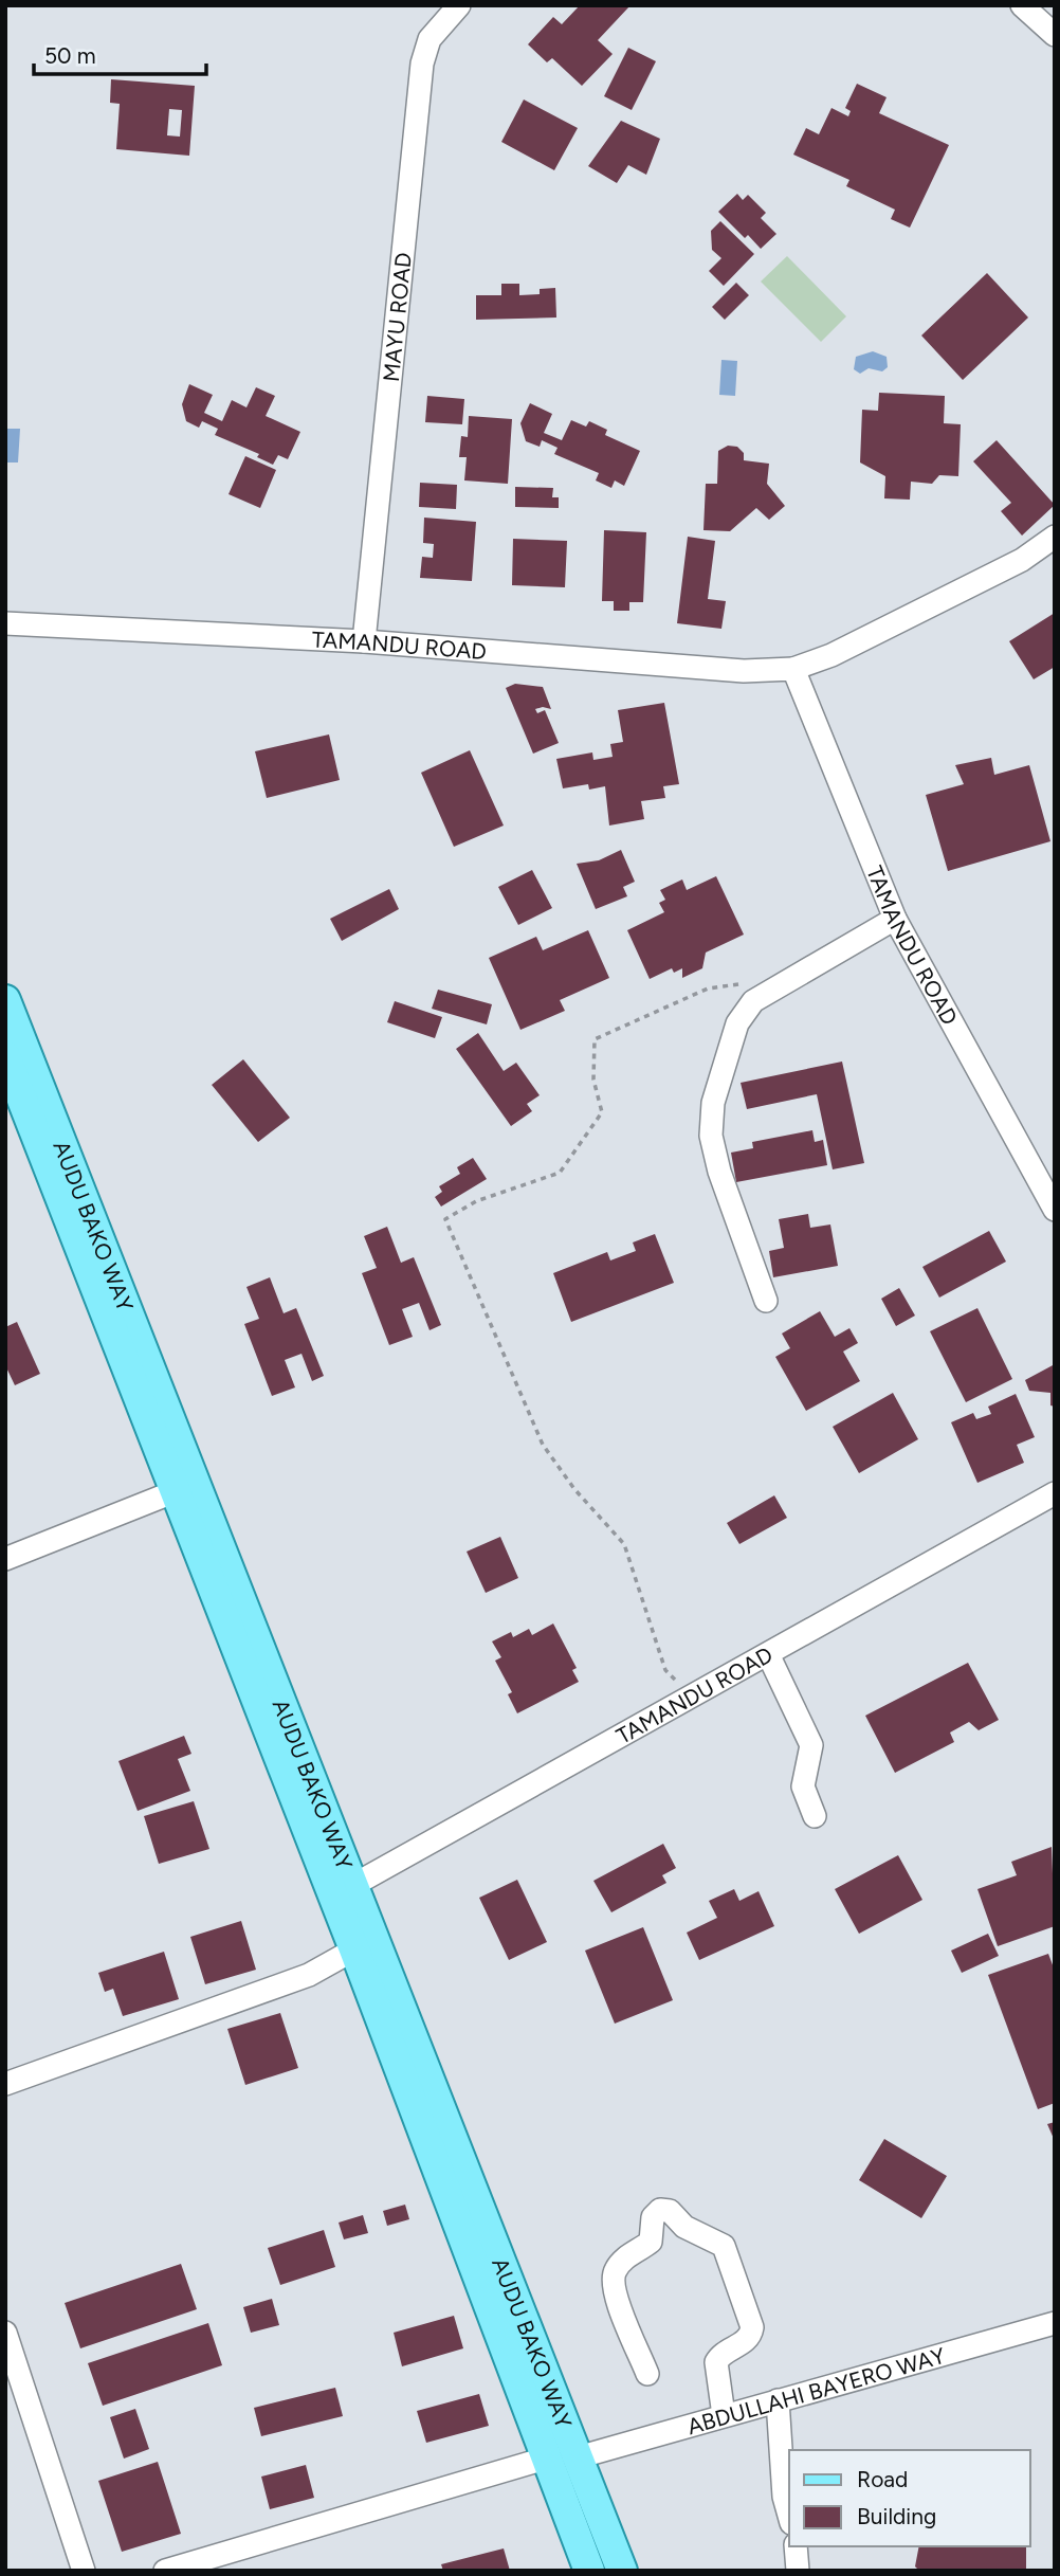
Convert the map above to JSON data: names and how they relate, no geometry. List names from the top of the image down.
{
  "streets": {
    "main road": ["AUDU BAKO WAY"],
    "street": ["MAYU ROAD", "TAMANDU ROAD", "ABDULLAHI BAYERO WAY"]
  },
  "crossings": [
    ["MAYU ROAD", "TAMANDU ROAD"],
    ["TAMANDU ROAD", "AUDU BAKO WAY"],
    ["AUDU BAKO WAY", "ABDULLAHI BAYERO WAY"]
  ],
  "legend": ["Road", "Building"],
  "scale_bar": "50 m"
}
